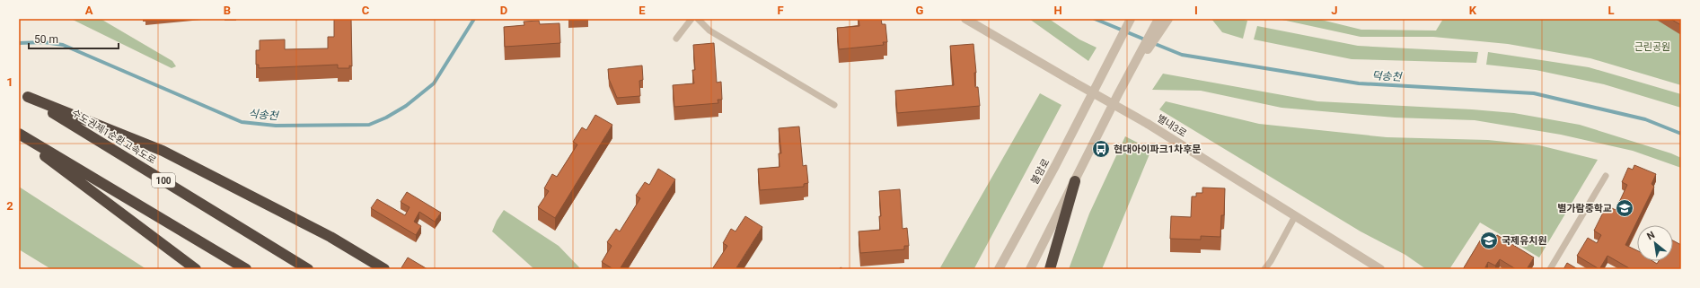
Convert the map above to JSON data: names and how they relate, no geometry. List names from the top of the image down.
{
  "streets": {
    "highway": ["수도권제1순환고속도로", "100"],
    "street": ["별내3로", "불암로"]
  },
  "water": ["덕송천", "식송천"],
  "parks": ["근린공원"],
  "places": {
    "bus stop": ["현대아이파크1차후문"],
    "school or university": ["별가람중학교", "국제유치원"]
  },
  "scale_bar": "50 m",
  "north": "top left",
  "grid": {
    "columns": [
      "A",
      "B",
      "C",
      "D",
      "E",
      "F",
      "G",
      "H",
      "I",
      "J",
      "K",
      "L"
    ],
    "rows": ["1", "2"]
  }
}
